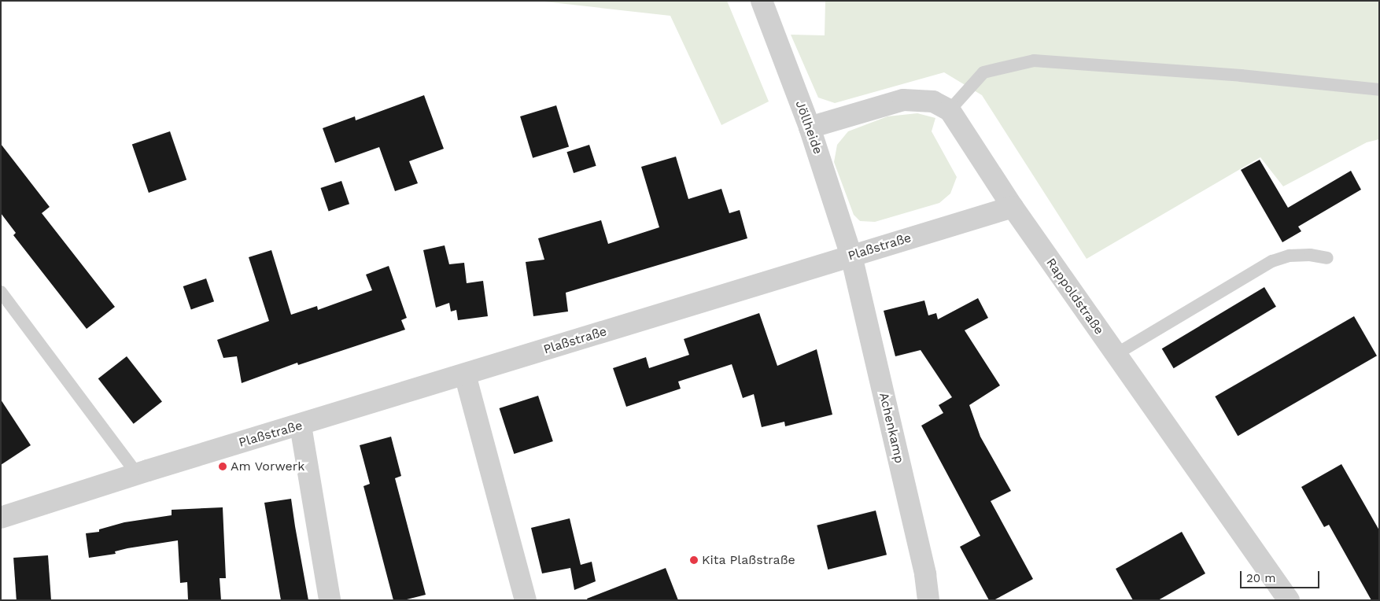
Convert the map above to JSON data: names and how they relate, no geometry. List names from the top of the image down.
{
  "streets": {
    "street": [
      "Jöllheide",
      "Plaßstraße",
      "Rappoldstraße",
      "Achenkamp"
    ]
  },
  "crossings": [
    ["Jöllheide", "Plaßstraße"],
    ["Jöllheide", "Achenkamp"],
    ["Plaßstraße", "Rappoldstraße"],
    ["Plaßstraße", "Achenkamp"]
  ],
  "places": ["Am Vorwerk", "Kita Plaßstraße"],
  "scale_bar": "20 m"
}
